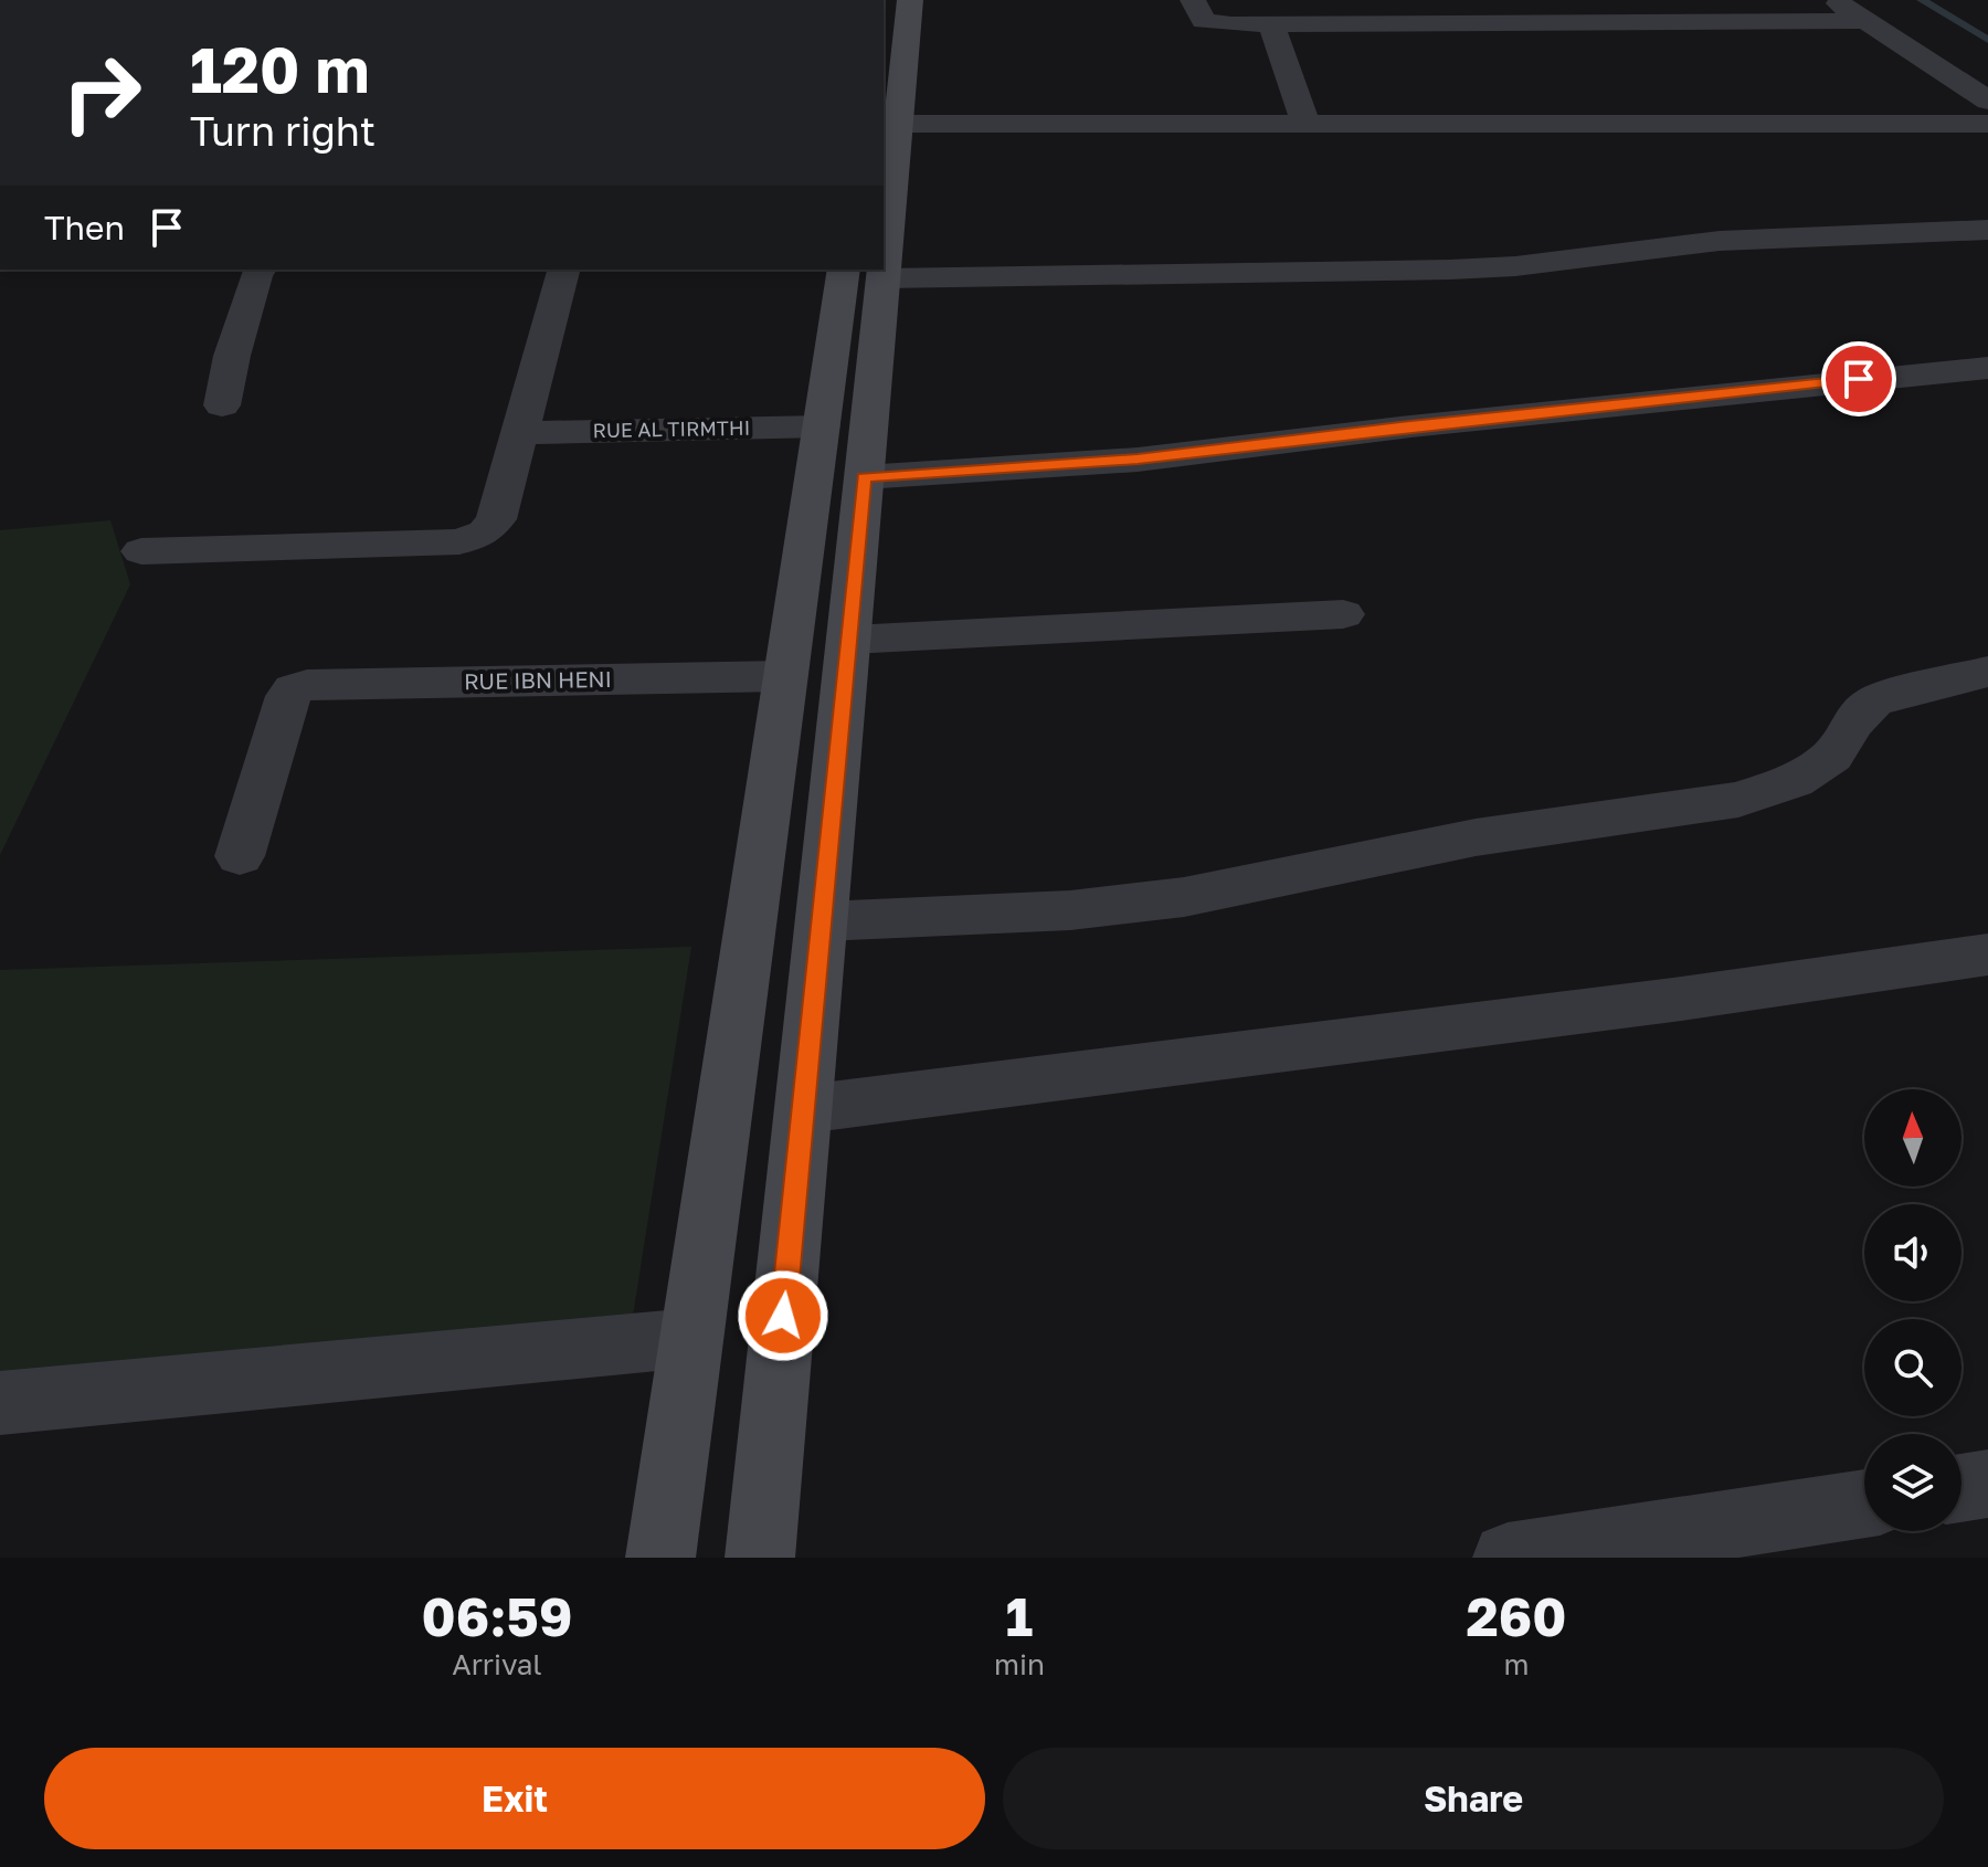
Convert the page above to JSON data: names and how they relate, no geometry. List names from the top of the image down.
{
  "streets": {
    "street": ["RUE AL TIRMTHI", "RUE IBN HENI"]
  },
  "north": "top",
  "page": {
    "turn": ["120 m", "Turn right"],
    "then": "Then",
    "eta": [
      "06:59",
      "Arrival",
      "1",
      "min",
      "260",
      "m"
    ],
    "buttons": ["Exit", "Share"]
  }
}
